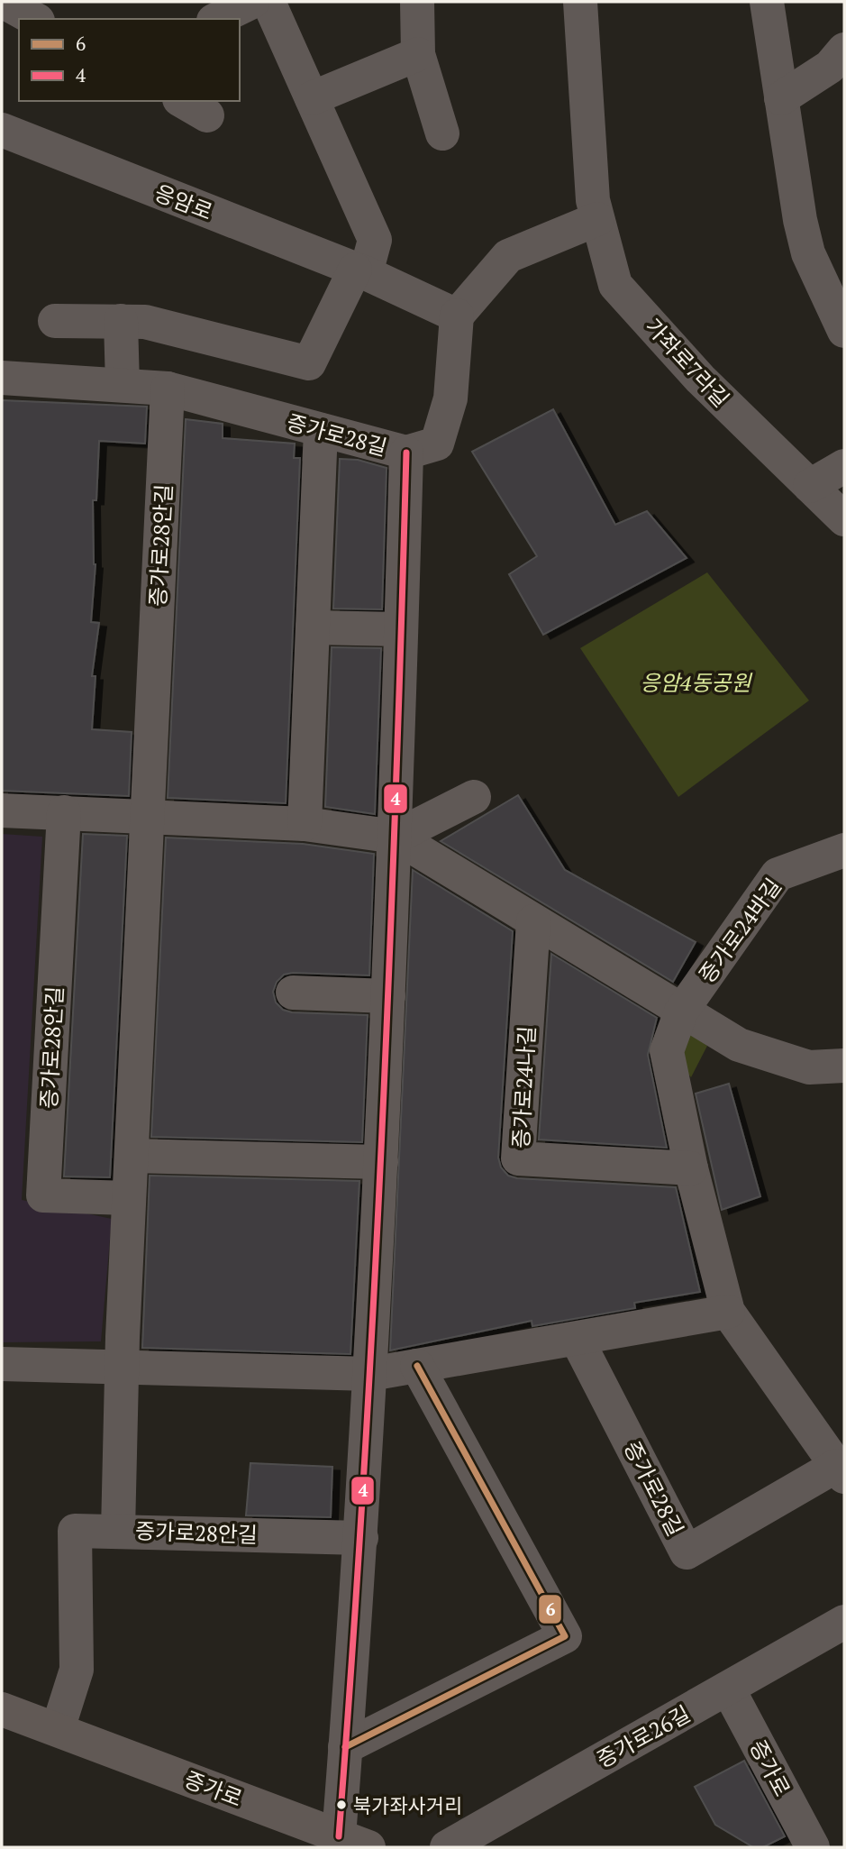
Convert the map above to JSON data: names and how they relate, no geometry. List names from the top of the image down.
{
  "streets": {
    "main road": ["증가로"],
    "street": [
      "응암로",
      "가좌로7라길",
      "증가로28길",
      "증가로28안길",
      "증가로24바길",
      "증가로24나길",
      "증가로26길"
    ]
  },
  "crossings": [
    ["증가로28길", "증가로28안길"],
    ["증가로28길", "증가로"],
    ["증가로26길", "증가로"]
  ],
  "parks": ["응암4동공원"],
  "places": ["북가좌사거리"],
  "lines": ["transit line 4", "transit line 6"],
  "legend": ["6", "4"]
}
